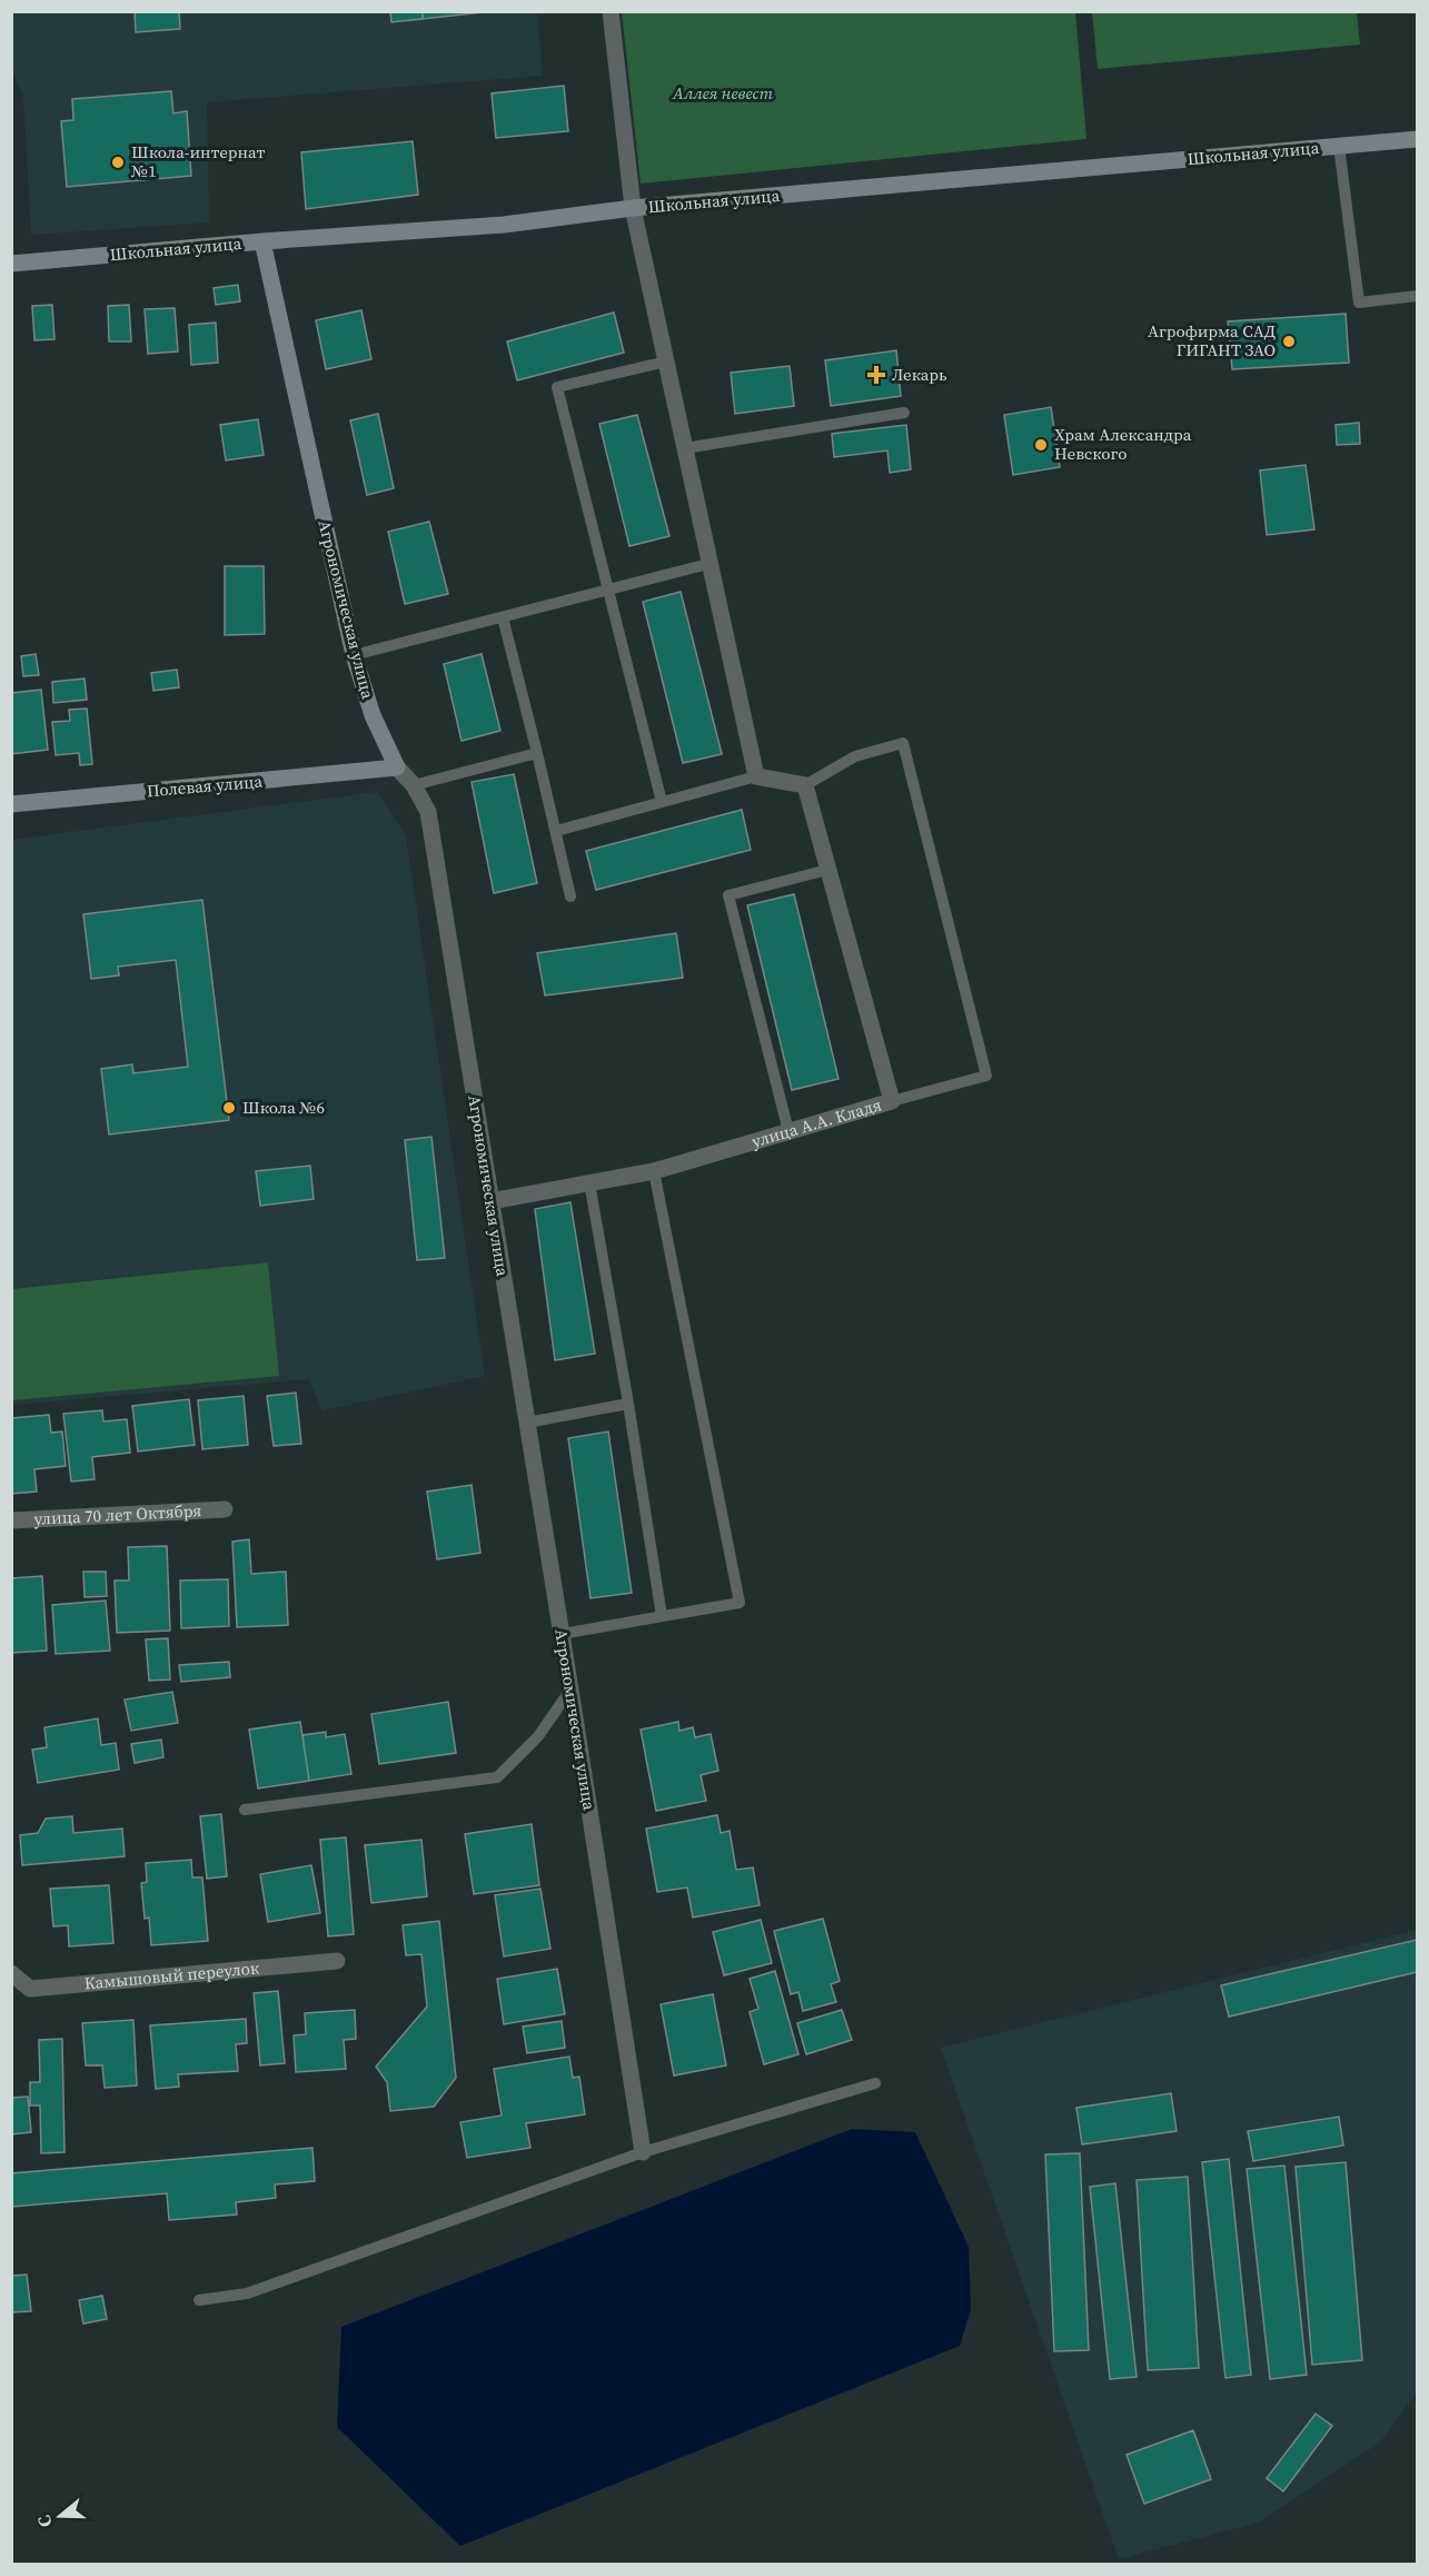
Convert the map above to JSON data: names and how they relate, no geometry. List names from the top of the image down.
{
  "streets": {
    "street": [
      "Школьная улица",
      "Агрономическая улица",
      "Полевая улица",
      "улица А.А. Кладя",
      "улица 70 лет Октября",
      "Камышовый переулок"
    ]
  },
  "crossings": [
    ["Школьная улица", "Агрономическая улица"],
    ["Агрономическая улица", "Полевая улица"],
    ["Агрономическая улица", "улица А.А. Кладя"]
  ],
  "parks": ["Аллея невест"],
  "places": {
    "other": [
      "Школа-интернат №1",
      "Агрофирма САД ГИГАНТ ЗАО",
      "Храм Александра Невского",
      "Школа №6"
    ],
    "health": ["Лекарь"]
  },
  "north": "left"
}
